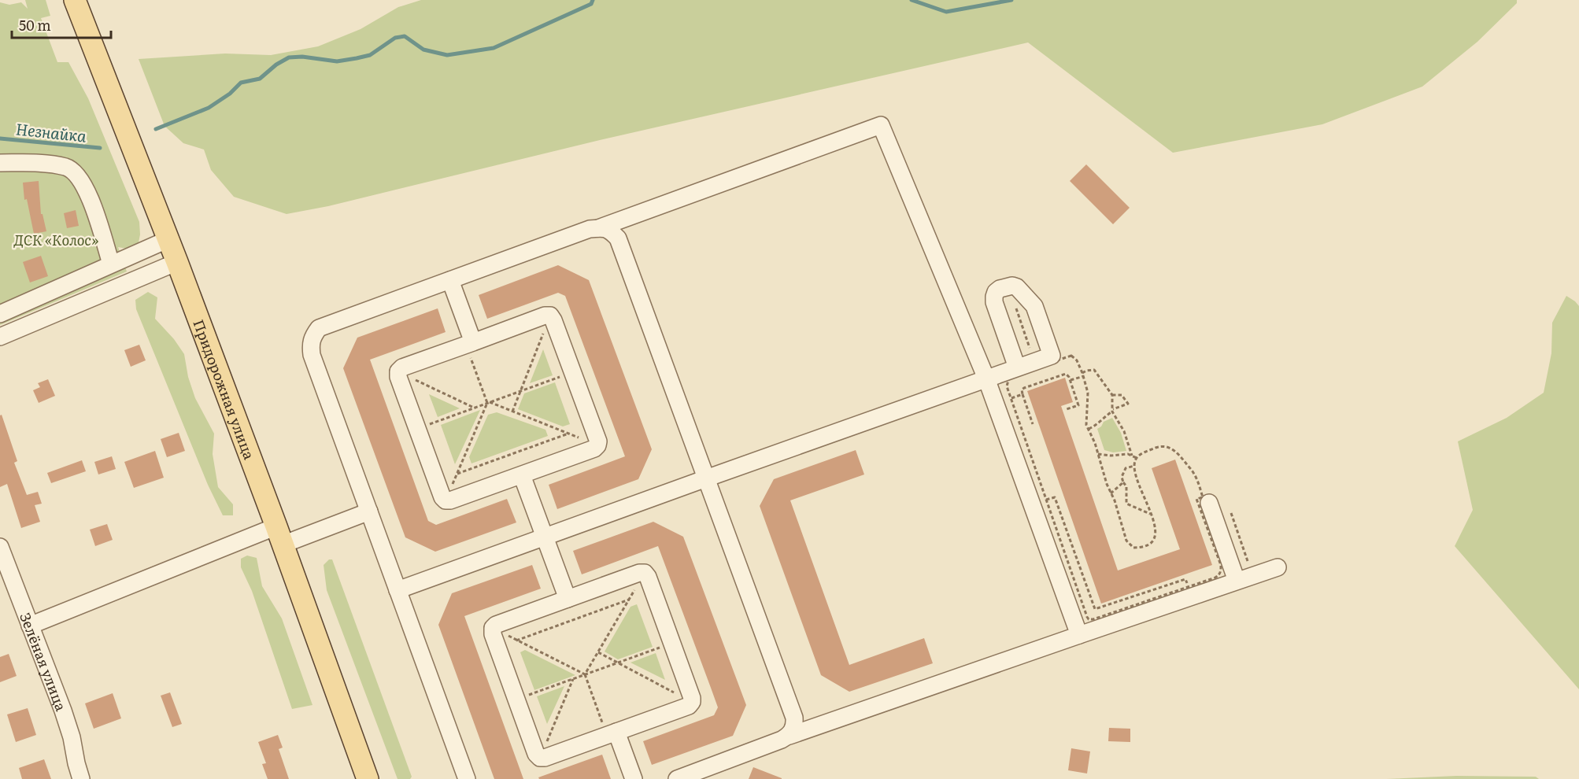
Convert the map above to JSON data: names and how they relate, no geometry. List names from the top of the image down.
{
  "streets": {
    "main road": ["Придорожная улица"],
    "street": ["Зелёная улица"]
  },
  "water": ["Незнайка"],
  "parks": ["ДСК «Колос»"],
  "scale_bar": "50 m"
}
